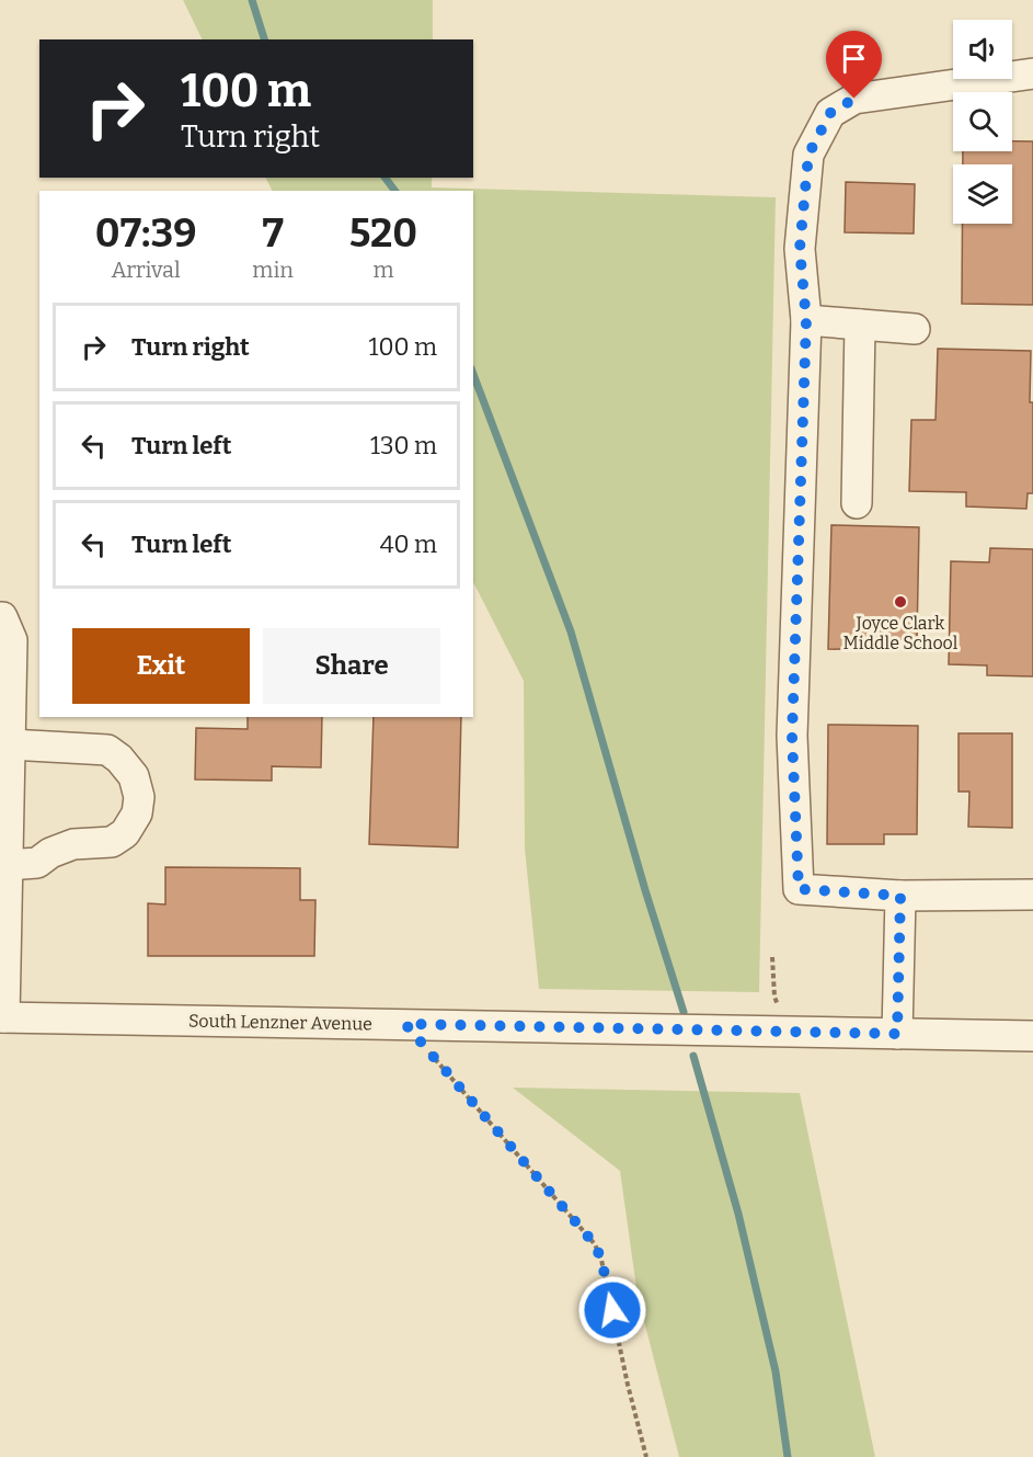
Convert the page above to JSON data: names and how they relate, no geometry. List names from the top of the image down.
{
  "streets": {
    "street": ["South Lenzner Avenue"]
  },
  "places": ["Joyce Clark Middle School"],
  "page": {
    "turn": ["100 m", "Turn right"],
    "eta": [
      "07:39",
      "Arrival",
      "7",
      "min",
      "520",
      "m"
    ],
    "list": [
      {
        "name": "Turn right",
        "value": "100 m"
      },
      {
        "name": "Turn left",
        "value": "130 m"
      },
      {
        "name": "Turn left",
        "value": "40 m"
      }
    ],
    "buttons": ["Exit", "Share"]
  }
}
